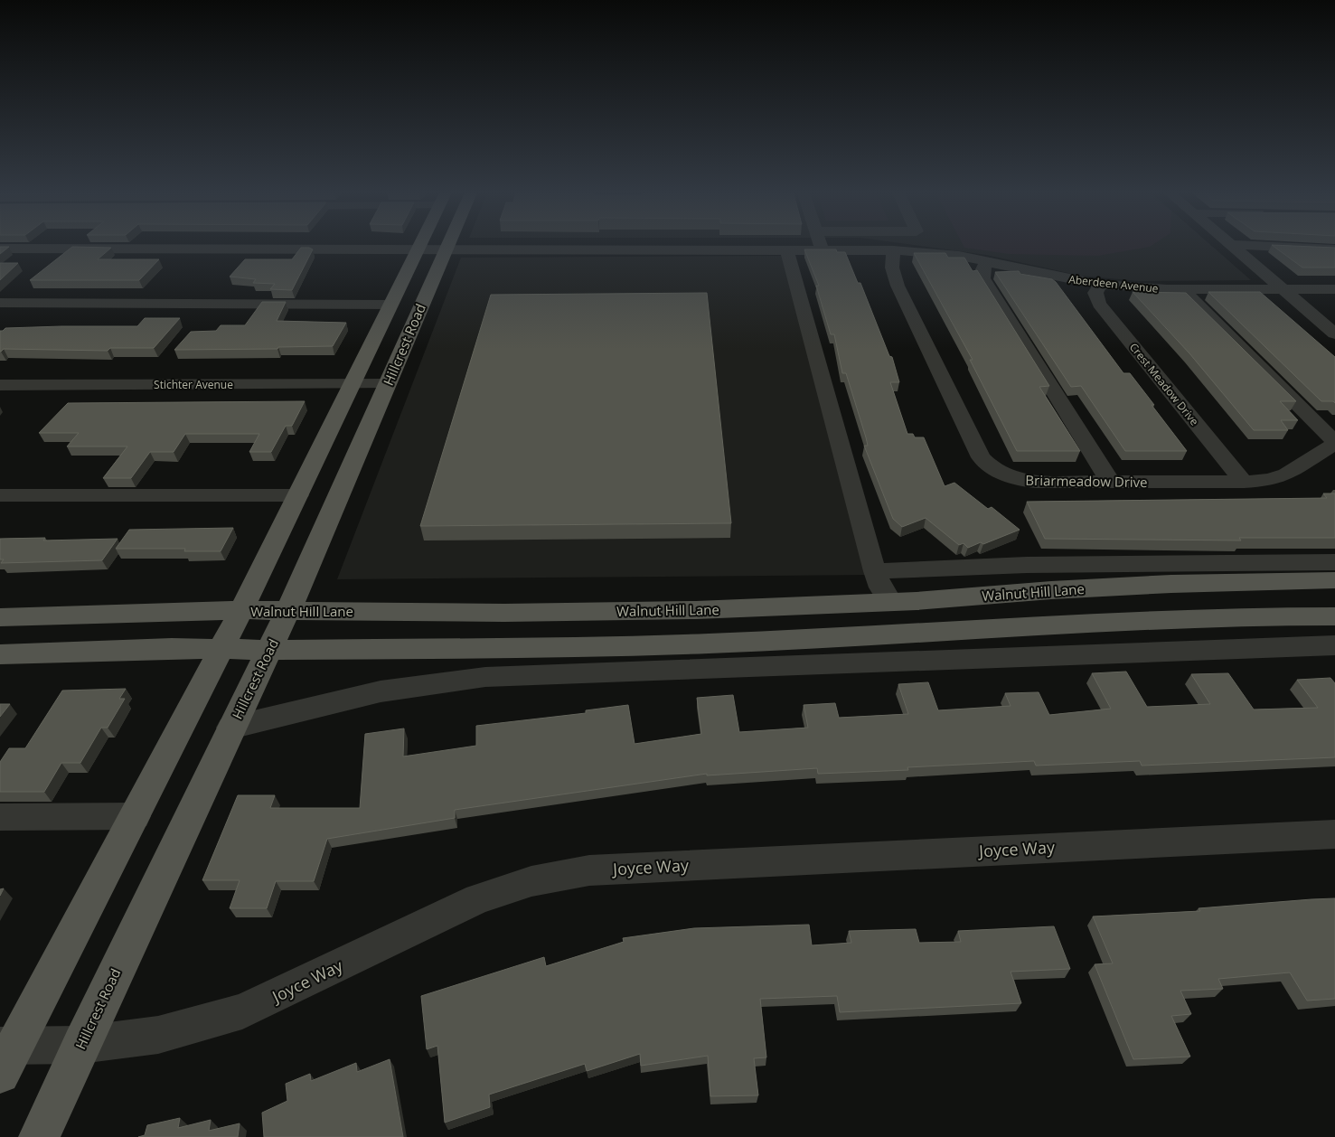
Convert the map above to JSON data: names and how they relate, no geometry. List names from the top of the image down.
{
  "streets": {
    "main road": ["Hillcrest Road", "Walnut Hill Lane"],
    "street": [
      "Aberdeen Avenue",
      "Stichter Avenue",
      "Crest Meadow Drive",
      "Briarmeadow Drive",
      "Joyce Way"
    ]
  },
  "crossings": [
    ["Aberdeen Avenue", "Hillcrest Road"],
    ["Aberdeen Avenue", "Crest Meadow Drive"],
    ["Aberdeen Avenue", "Briarmeadow Drive"],
    ["Hillcrest Road", "Stichter Avenue"],
    ["Hillcrest Road", "Walnut Hill Lane"],
    ["Hillcrest Road", "Joyce Way"],
    ["Crest Meadow Drive", "Briarmeadow Drive"]
  ]
}
